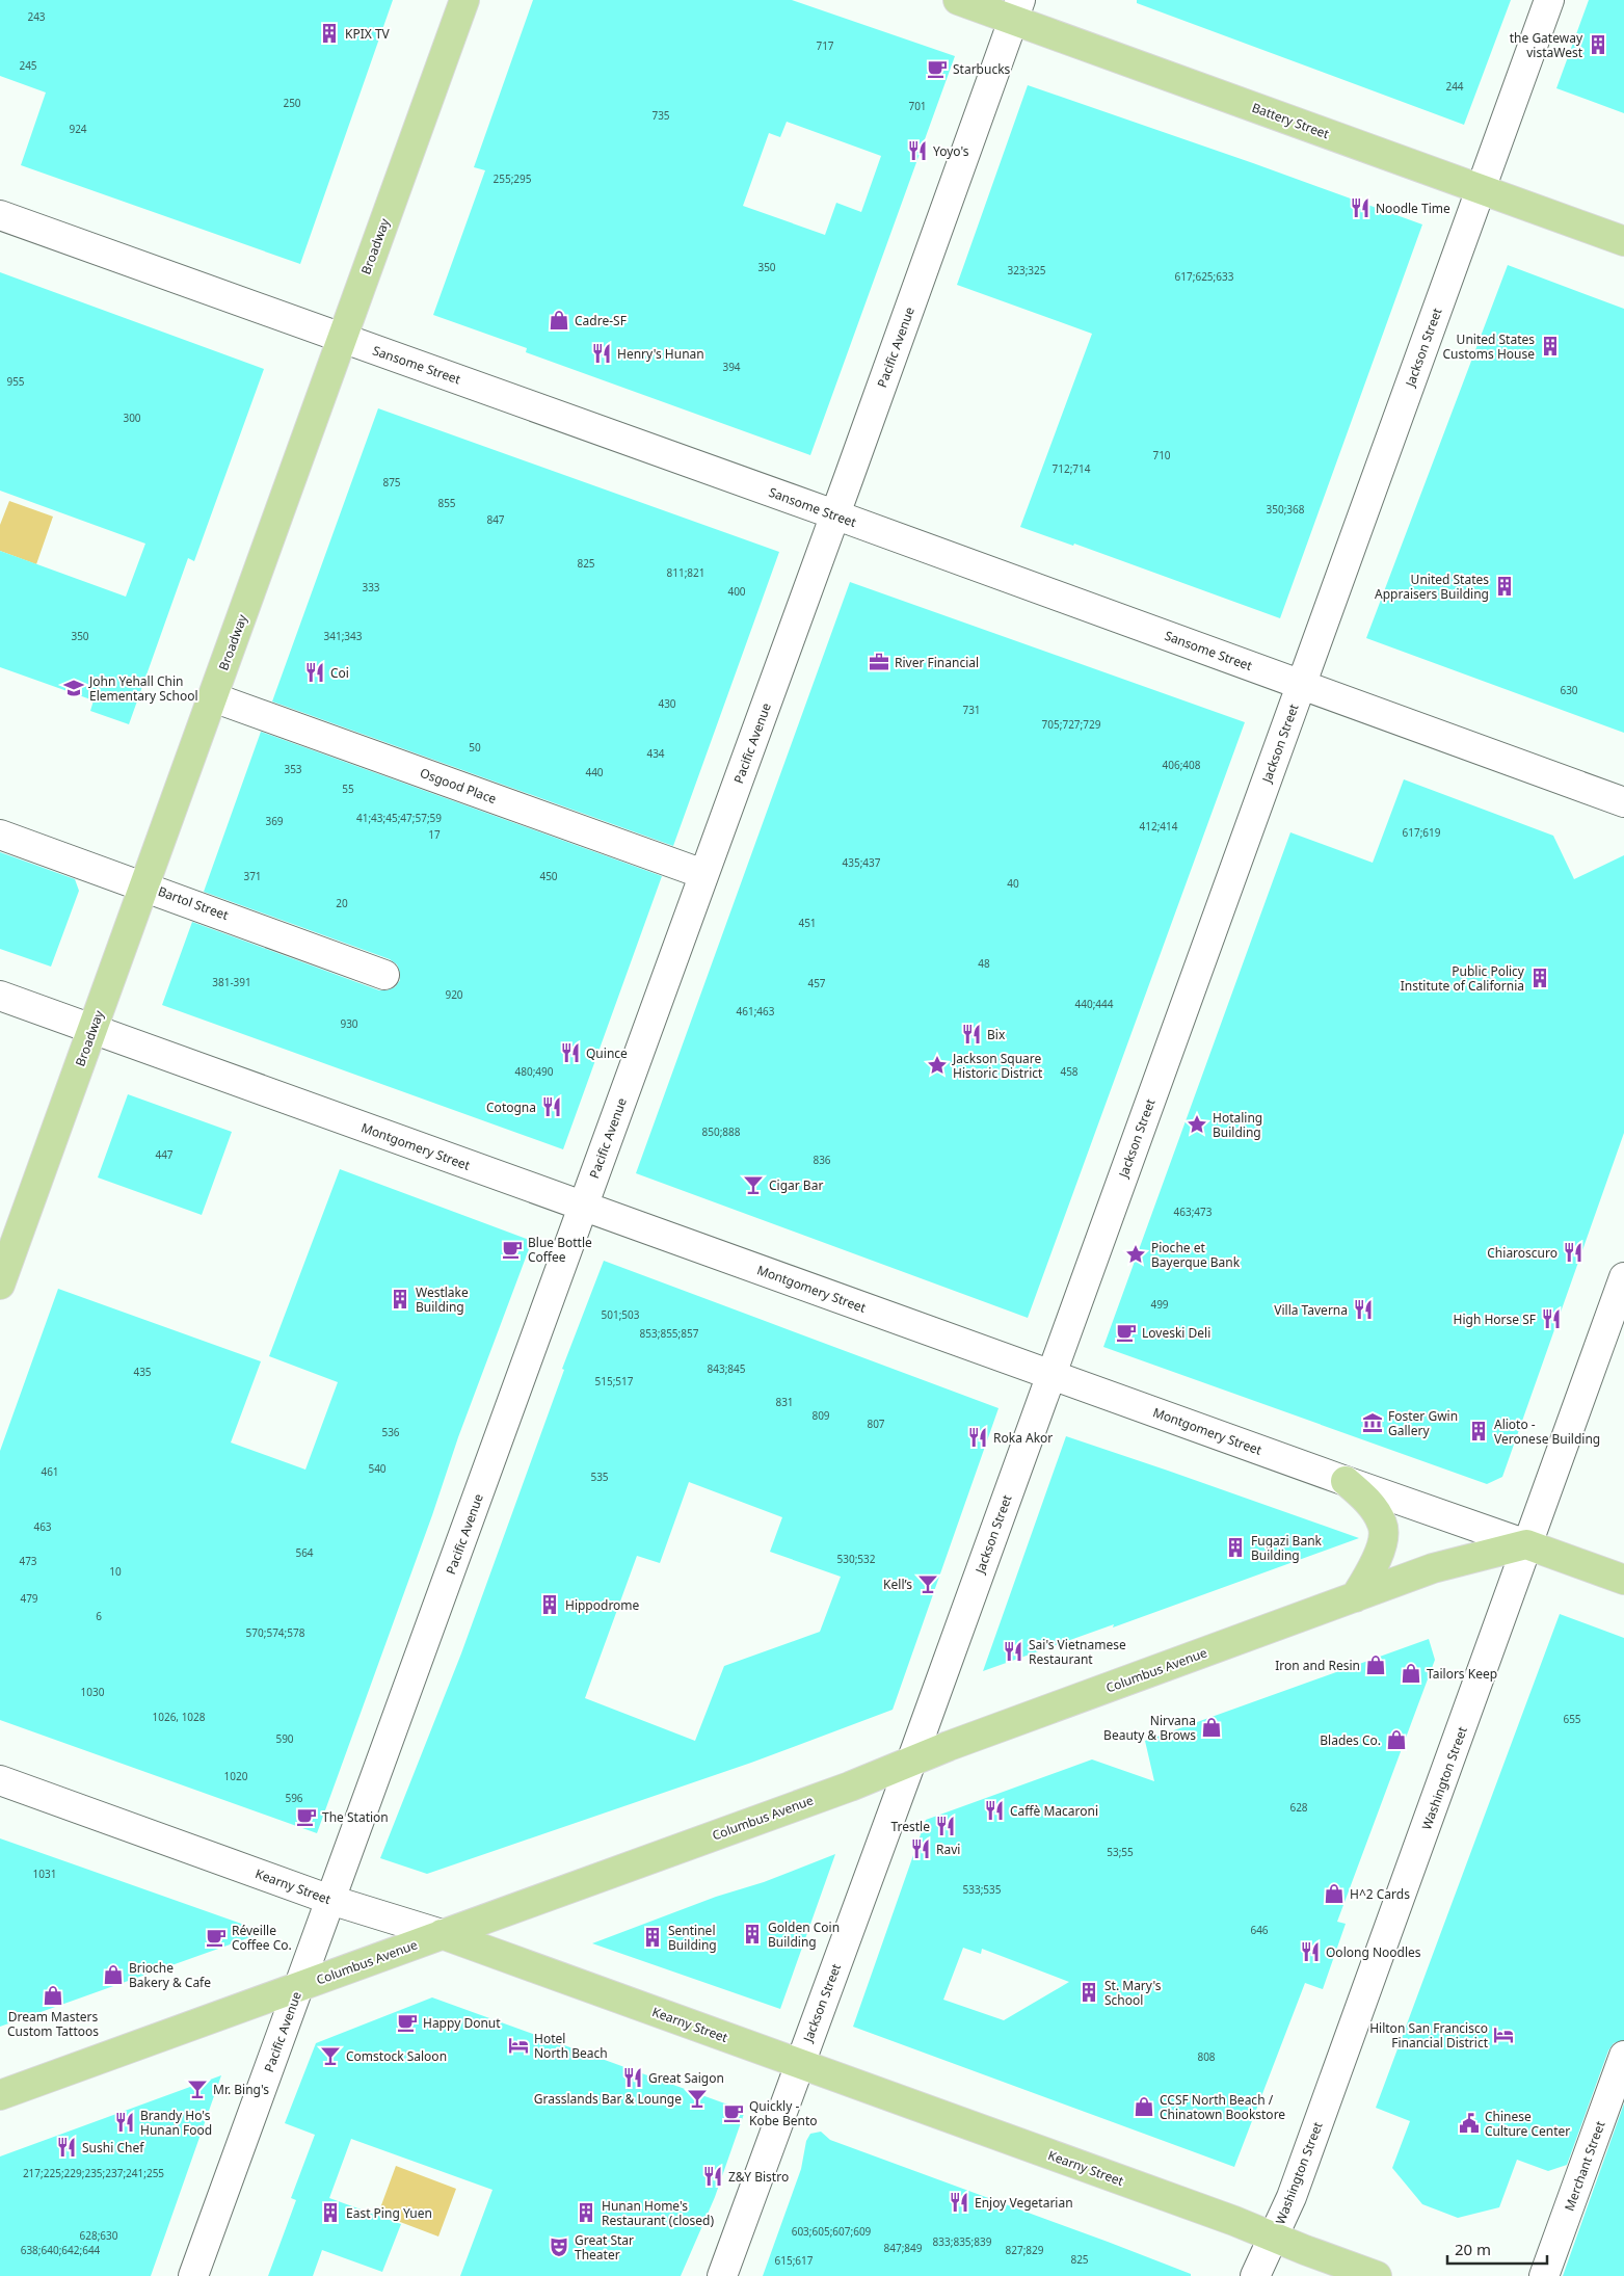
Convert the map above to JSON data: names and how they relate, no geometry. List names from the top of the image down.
{
  "streets": {
    "main road": [
      "Battery Street",
      "Broadway",
      "Montgomery Street",
      "Columbus Avenue",
      "Kearny Street"
    ],
    "street": [
      "Pacific Avenue",
      "Jackson Street",
      "Sansome Street",
      "Osgood Place",
      "Bartol Street",
      "Washington Street",
      "Merchant Street"
    ]
  },
  "crossings": [
    ["Battery Street", "Pacific Avenue"],
    ["Battery Street", "Jackson Street"],
    ["Broadway", "Sansome Street"],
    ["Broadway", "Osgood Place"],
    ["Broadway", "Bartol Street"],
    ["Broadway", "Montgomery Street"],
    ["Pacific Avenue", "Sansome Street"],
    ["Pacific Avenue", "Osgood Place"],
    ["Pacific Avenue", "Montgomery Street"],
    ["Pacific Avenue", "Columbus Avenue"],
    ["Pacific Avenue", "Kearny Street"],
    ["Jackson Street", "Sansome Street"],
    ["Jackson Street", "Montgomery Street"],
    ["Jackson Street", "Columbus Avenue"],
    ["Jackson Street", "Kearny Street"],
    ["Montgomery Street", "Columbus Avenue"],
    ["Montgomery Street", "Washington Street"],
    ["Columbus Avenue", "Washington Street"],
    ["Columbus Avenue", "Kearny Street"],
    ["Washington Street", "Kearny Street"]
  ],
  "places": {
    "building": [
      "KPIX TV",
      "the Gateway vistaWest",
      "United States Customs House",
      "United States Appraisers Building",
      "Public Policy Institute of California",
      "Westlake Building",
      "Alioto - Veronese Building",
      "Fugazi Bank Building",
      "Hippodrome",
      "Golden Coin Building",
      "Sentinel Building",
      "St. Mary's School",
      "East Ping Yuen",
      "Hunan Home's Restaurant (closed)"
    ],
    "cafe": [
      "Starbucks",
      "Blue Bottle Coffee",
      "Loveski Deli",
      "The Station",
      "Réveille Coffee Co.",
      "Happy Donut",
      "Quickly - Kobe Bento"
    ],
    "restaurant": [
      "Yoyo's",
      "Noodle Time",
      "Henry's Hunan",
      "Coi",
      "Bix",
      "Quince",
      "Cotogna",
      "Chiaroscuro",
      "Villa Taverna",
      "High Horse SF",
      "Roka Akor",
      "Sai's Vietnamese Restaurant",
      "Caffè Macaroni",
      "Trestle",
      "Ravi",
      "Oolong Noodles",
      "Great Saigon",
      "Brandy Ho's Hunan Food",
      "Sushi Chef",
      "Z&Y Bistro",
      "Enjoy Vegetarian"
    ],
    "shop": [
      "Cadre-SF",
      "Iron and Resin",
      "Tailors Keep",
      "Nirvana Beauty & Brows",
      "Blades Co.",
      "H^2 Cards",
      "Brioche Bakery & Cafe",
      "Dream Masters Custom Tattoos",
      "CCSF North Beach / Chinatown Bookstore"
    ],
    "office": ["River Financial"],
    "school or university": ["John Yehall Chin Elementary School"],
    "place": ["Jackson Square Historic District", "Hotaling Building", "Pioche et Bayerque Bank"],
    "bar": [
      "Cigar Bar",
      "Kell’s",
      "Comstock Saloon",
      "Mr. Bing's",
      "Grasslands Bar & Lounge"
    ],
    "museum": ["Foster Gwin Gallery"],
    "hotel": ["Hilton San Francisco Financial District", "Hotel North Beach"],
    "public building": ["Chinese Culture Center"],
    "theatre": ["Great Star Theater"]
  },
  "house_numbers": [
    "243",
    "717",
    "245",
    "244",
    "250",
    "701",
    "735",
    "924",
    "255;295",
    "350",
    "323;325",
    "617;625;633",
    "394",
    "955",
    "300",
    "710",
    "712;714",
    "875",
    "855",
    "350;368",
    "847",
    "825",
    "811;821",
    "333",
    "400",
    "350",
    "341;343",
    "630",
    "430",
    "731",
    "705;727;729",
    "50",
    "434",
    "406;408",
    "353",
    "440",
    "55",
    "41;43;45;47;57;59",
    "369",
    "412;414",
    "617;619",
    "17",
    "435;437",
    "371",
    "450",
    "40",
    "20",
    "451",
    "48",
    "381-391",
    "457",
    "920",
    "440;444",
    "461;463",
    "930",
    "480;490",
    "458",
    "850;888",
    "447",
    "836",
    "463;473",
    "499",
    "501;503",
    "853;855;857",
    "843;845",
    "435",
    "515;517",
    "831",
    "809",
    "807",
    "536",
    "540",
    "461",
    "535",
    "463",
    "564",
    "530;532",
    "473",
    "10",
    "479",
    "6",
    "570;574;578",
    "1030",
    "1026, 1028",
    "655",
    "590",
    "1020",
    "596",
    "628",
    "53;55",
    "1031",
    "533;535",
    "646",
    "808",
    "217;225;229;235;237;241;255",
    "603;605;607;609",
    "628;630",
    "833;835;839",
    "847;849",
    "638;640;642;644",
    "827;829",
    "825",
    "615;617"
  ],
  "scale_bar": "20 m"
}
